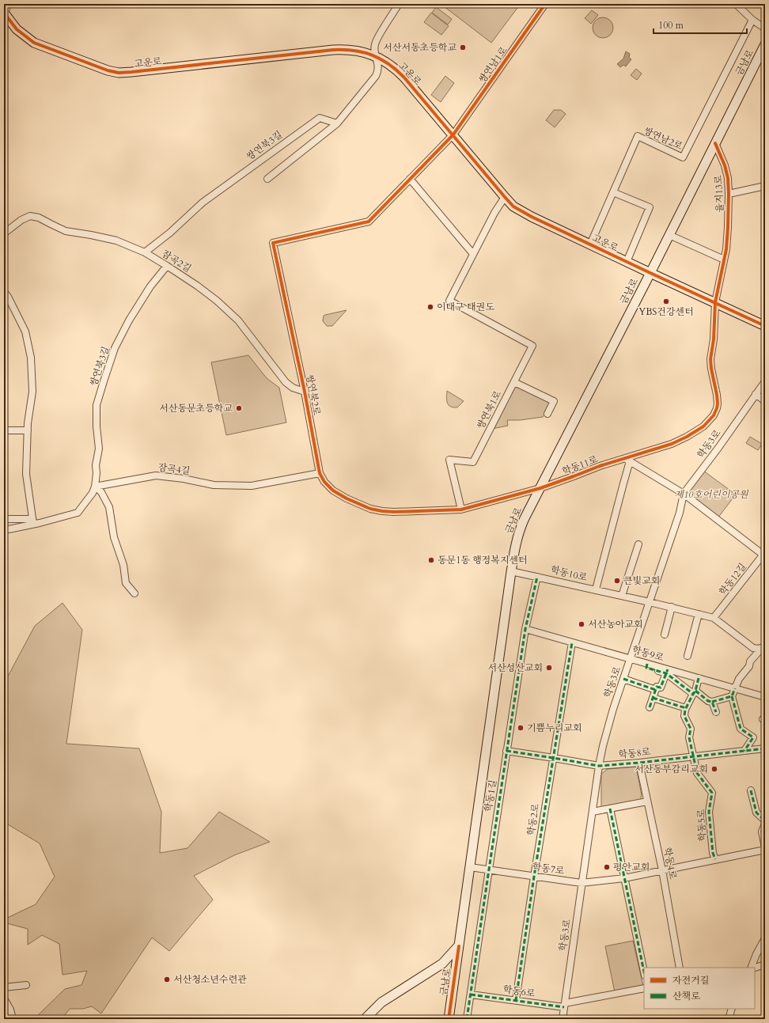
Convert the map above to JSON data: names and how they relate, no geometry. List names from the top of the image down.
{
  "streets": {
    "street": [
      "고운로",
      "금남로",
      "쌍연남1로",
      "쌍연남2로",
      "쌍연북3길",
      "율지13로",
      "잠곡2길",
      "쌍연북2로",
      "쌍연북1로",
      "학동3로",
      "학동11로",
      "잠곡4길",
      "학동10로",
      "학동12길",
      "학동9로",
      "학동8로",
      "학동1길",
      "학동2로",
      "학동5로",
      "학동4로",
      "학동7로",
      "학동6로"
    ]
  },
  "crossings": [
    ["고운로", "금남로"],
    ["고운로", "쌍연남1로"],
    ["고운로", "쌍연남2로"],
    ["금남로", "율지13로"],
    ["금남로", "쌍연북2로"],
    ["금남로", "학동11로"],
    ["금남로", "학동10로"],
    ["금남로", "학동7로"],
    ["쌍연남1로", "쌍연북2로"],
    ["쌍연북3길", "잠곡2길"],
    ["쌍연북3길", "잠곡4길"],
    ["잠곡2길", "쌍연북2로"],
    ["쌍연북2로", "쌍연북1로"],
    ["쌍연북2로", "학동11로"],
    ["쌍연북2로", "잠곡4길"],
    ["학동3로", "학동10로"],
    ["학동3로", "학동9로"],
    ["학동3로", "학동8로"],
    ["학동3로", "학동7로"],
    ["학동3로", "학동6로"],
    ["학동10로", "학동12길"],
    ["학동10로", "학동1길"],
    ["학동9로", "학동1길"],
    ["학동9로", "학동2로"],
    ["학동8로", "학동1길"],
    ["학동8로", "학동2로"],
    ["학동8로", "학동5로"],
    ["학동8로", "학동4로"],
    ["학동1길", "학동7로"],
    ["학동1길", "학동6로"],
    ["학동2로", "학동7로"],
    ["학동2로", "학동6로"],
    ["학동5로", "학동7로"],
    ["학동4로", "학동7로"]
  ],
  "parks": ["제10호어린이공원"],
  "places": [
    "서산서동초등학교",
    "YBS건강센터",
    "이태구 태권도",
    "서산동문초등학교",
    "동문1동 행정복지센터",
    "큰빛교회",
    "서산농아교회",
    "서산성산교회",
    "기쁨누리교회",
    "서산동부감리교회",
    "평안교회",
    "서산청소년수련관"
  ],
  "legend": ["자전거길", "산책로"],
  "scale_bar": "100 m"
}
